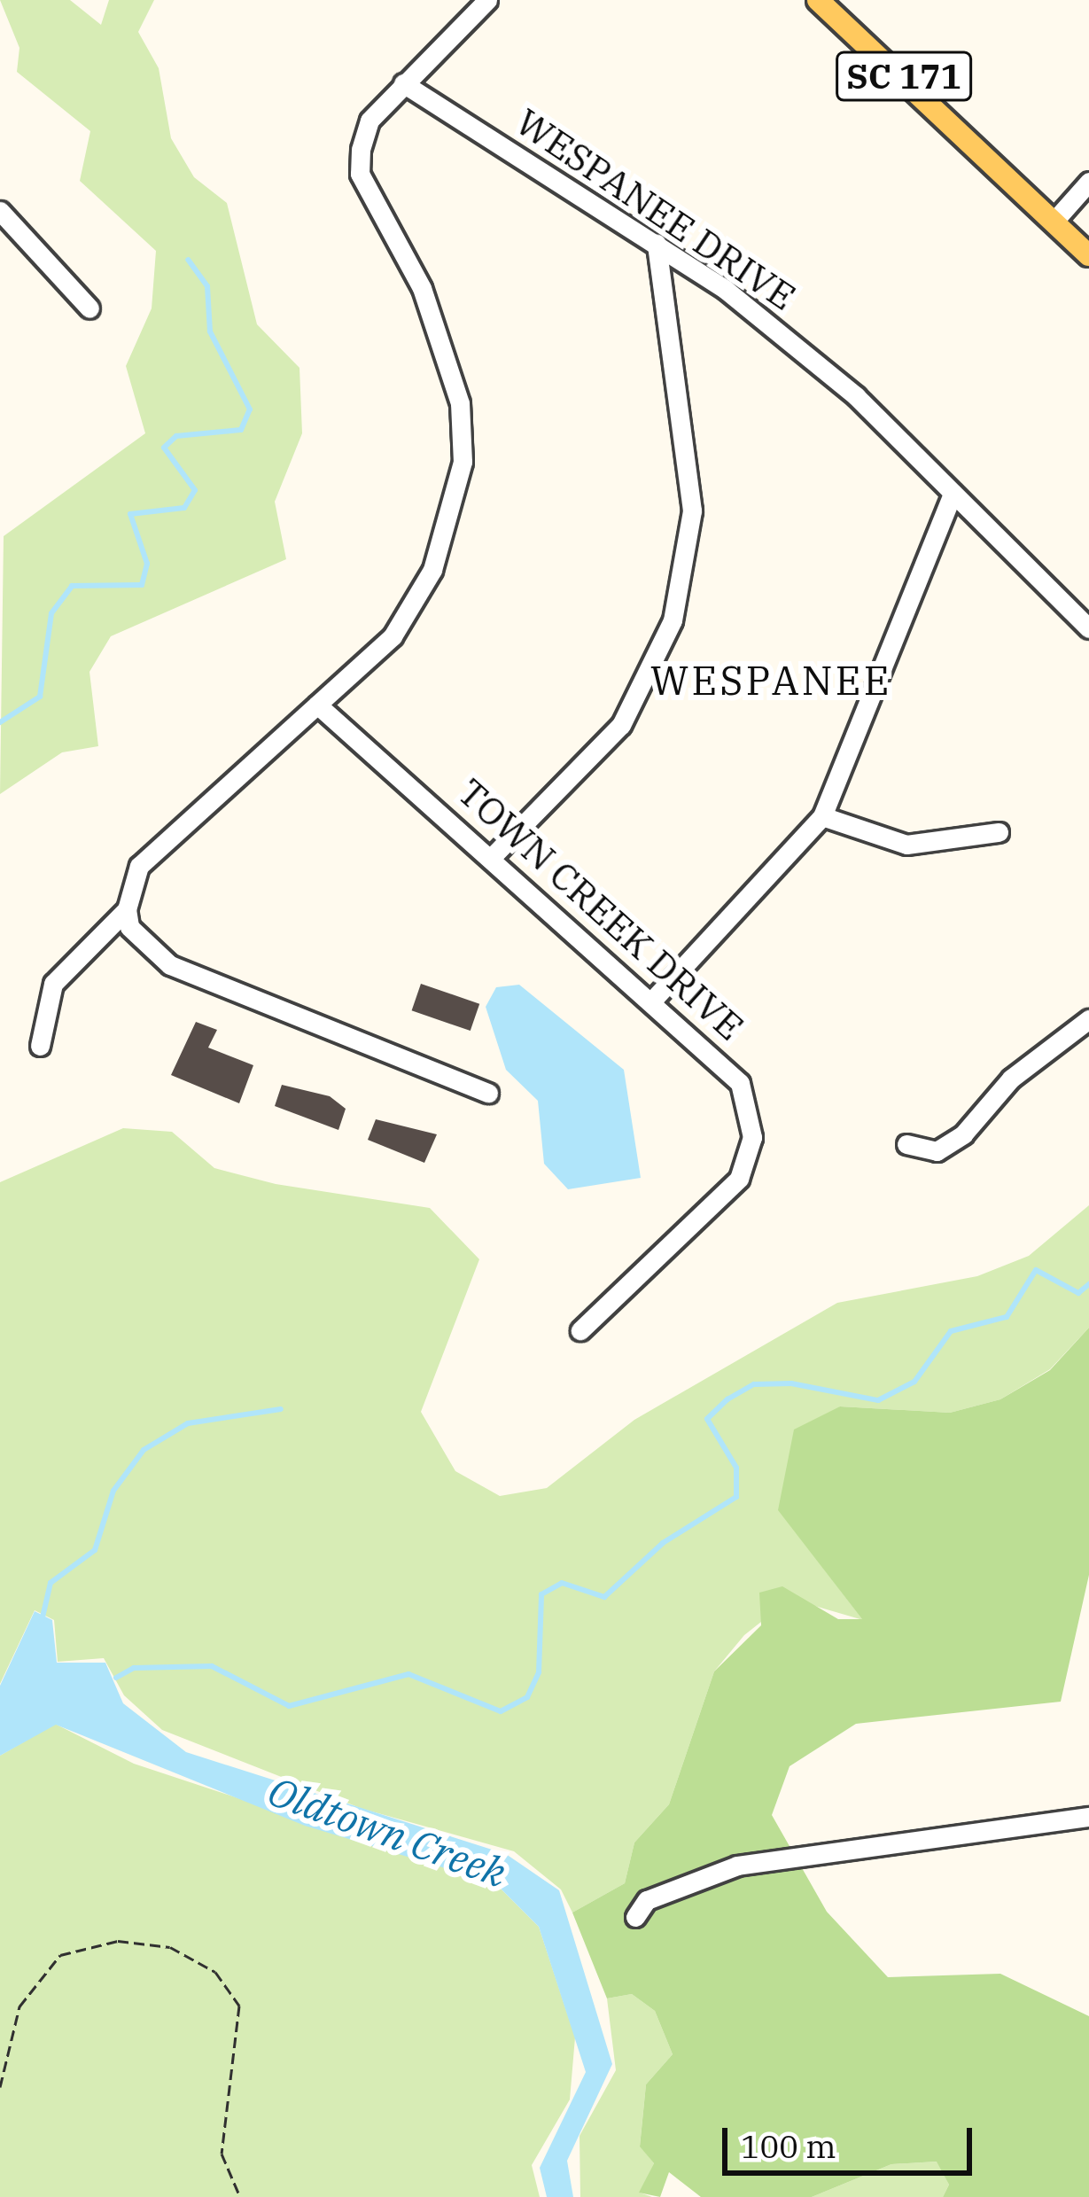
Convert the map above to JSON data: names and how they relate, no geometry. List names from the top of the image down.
{
  "streets": {
    "main road": ["SC 171"],
    "street": ["WESPANEE DRIVE", "TOWN CREEK DRIVE"]
  },
  "districts": ["WESPANEE"],
  "water": ["Oldtown Creek"],
  "scale_bar": "100 m"
}
